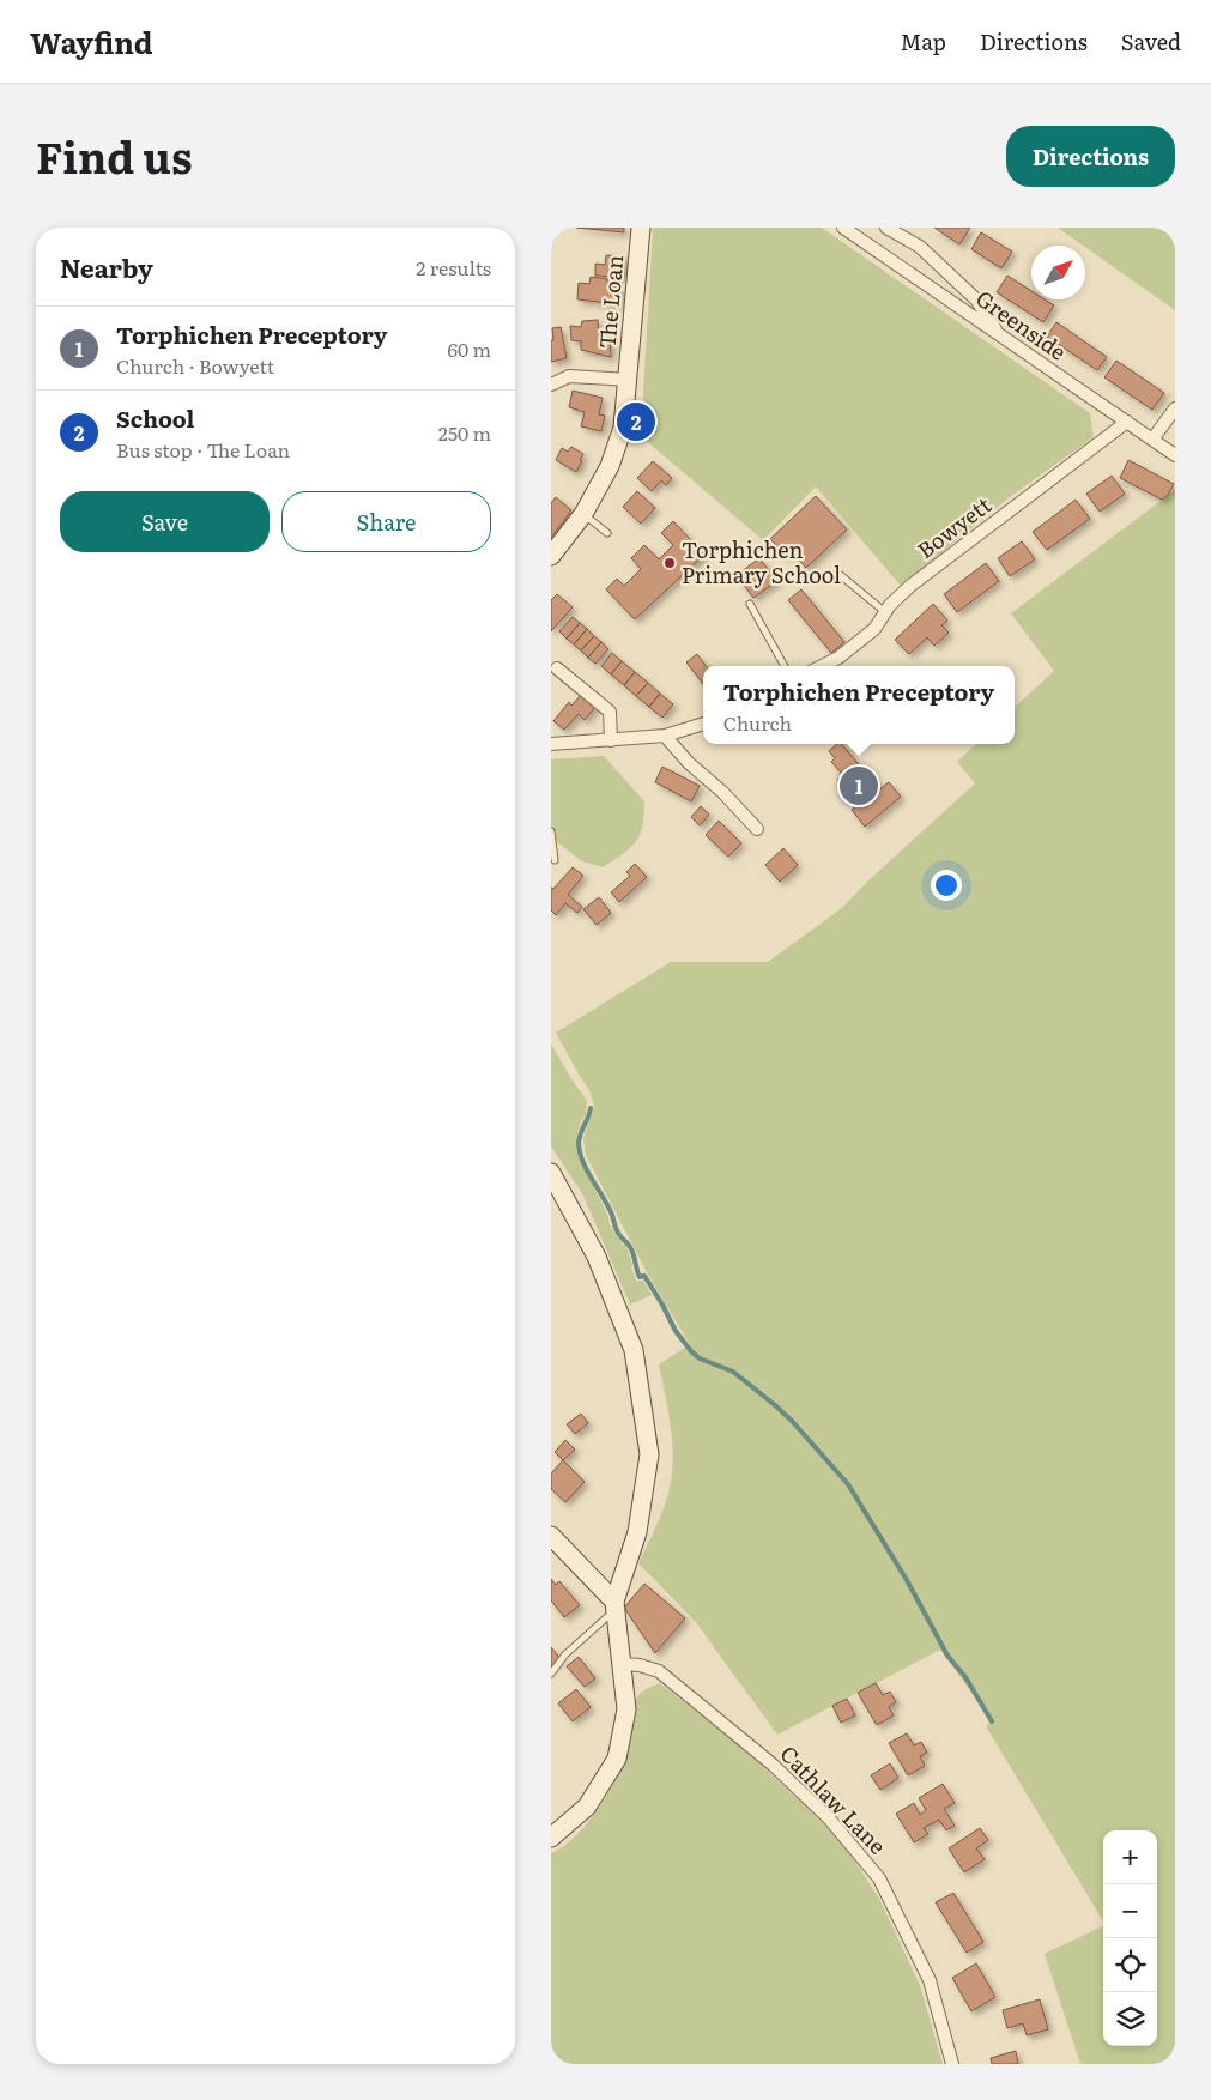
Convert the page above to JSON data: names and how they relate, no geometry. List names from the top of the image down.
{
  "streets": {
    "main road": ["The Loan"],
    "street": ["Greenside", "Bowyett", "Cathlaw Lane"]
  },
  "crossings": [
    ["Greenside", "Bowyett"]
  ],
  "places": ["Torphichen Primary School"],
  "north": "top right",
  "page": {
    "header": "Wayfind",
    "nav": ["Map", "Directions", "Saved"],
    "title": "Find us",
    "buttons": [
      "Directions",
      ["Save", "Share"]
    ],
    "heading": ["Nearby", "2 results"],
    "list": [
      {
        "mark": "1",
        "name": "Torphichen Preceptory",
        "note": "Church · Bowyett",
        "value": "60 m"
      },
      {
        "mark": "2",
        "name": "School",
        "note": "Bus stop · The Loan",
        "value": "250 m"
      }
    ],
    "pins": ["2", "1"],
    "popup": ["Torphichen Preceptory", "Church"],
    "map_buttons": ["+", "−"]
  }
}
